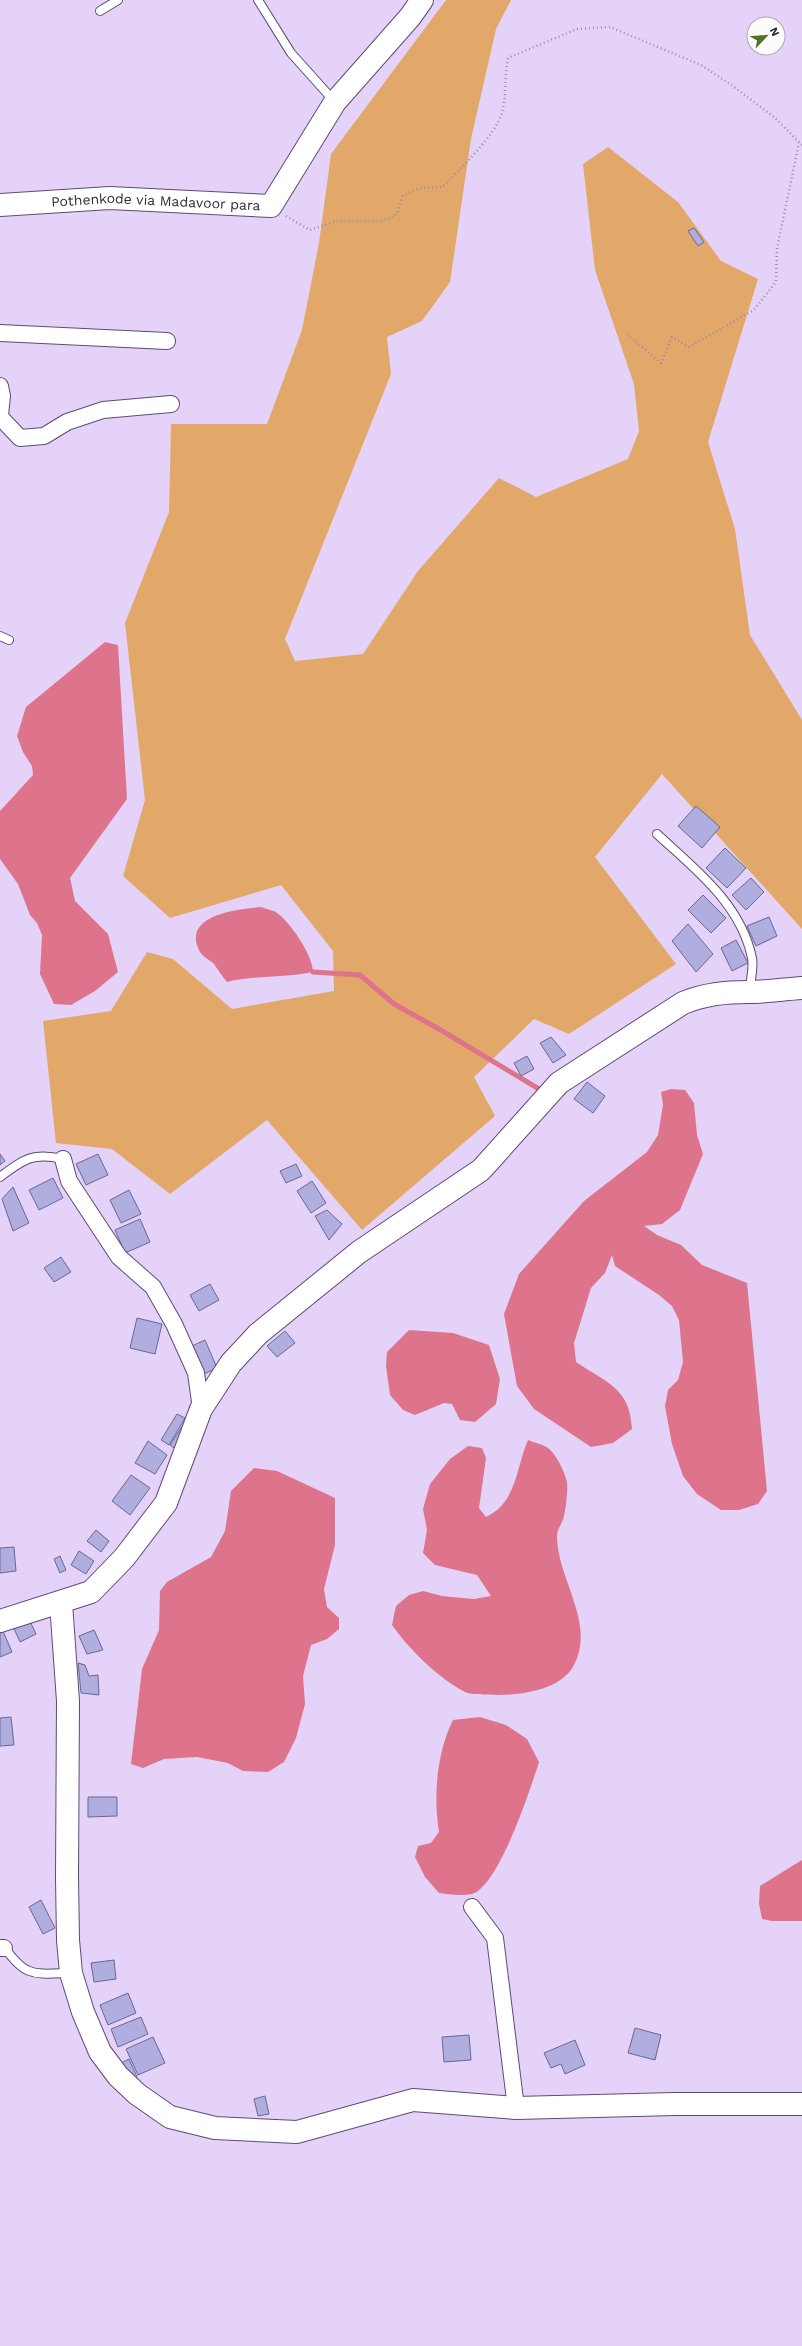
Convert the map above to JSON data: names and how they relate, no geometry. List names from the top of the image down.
{
  "streets": {
    "street": ["Pothenkode via Madavoor para"]
  },
  "north": "top right"
}
